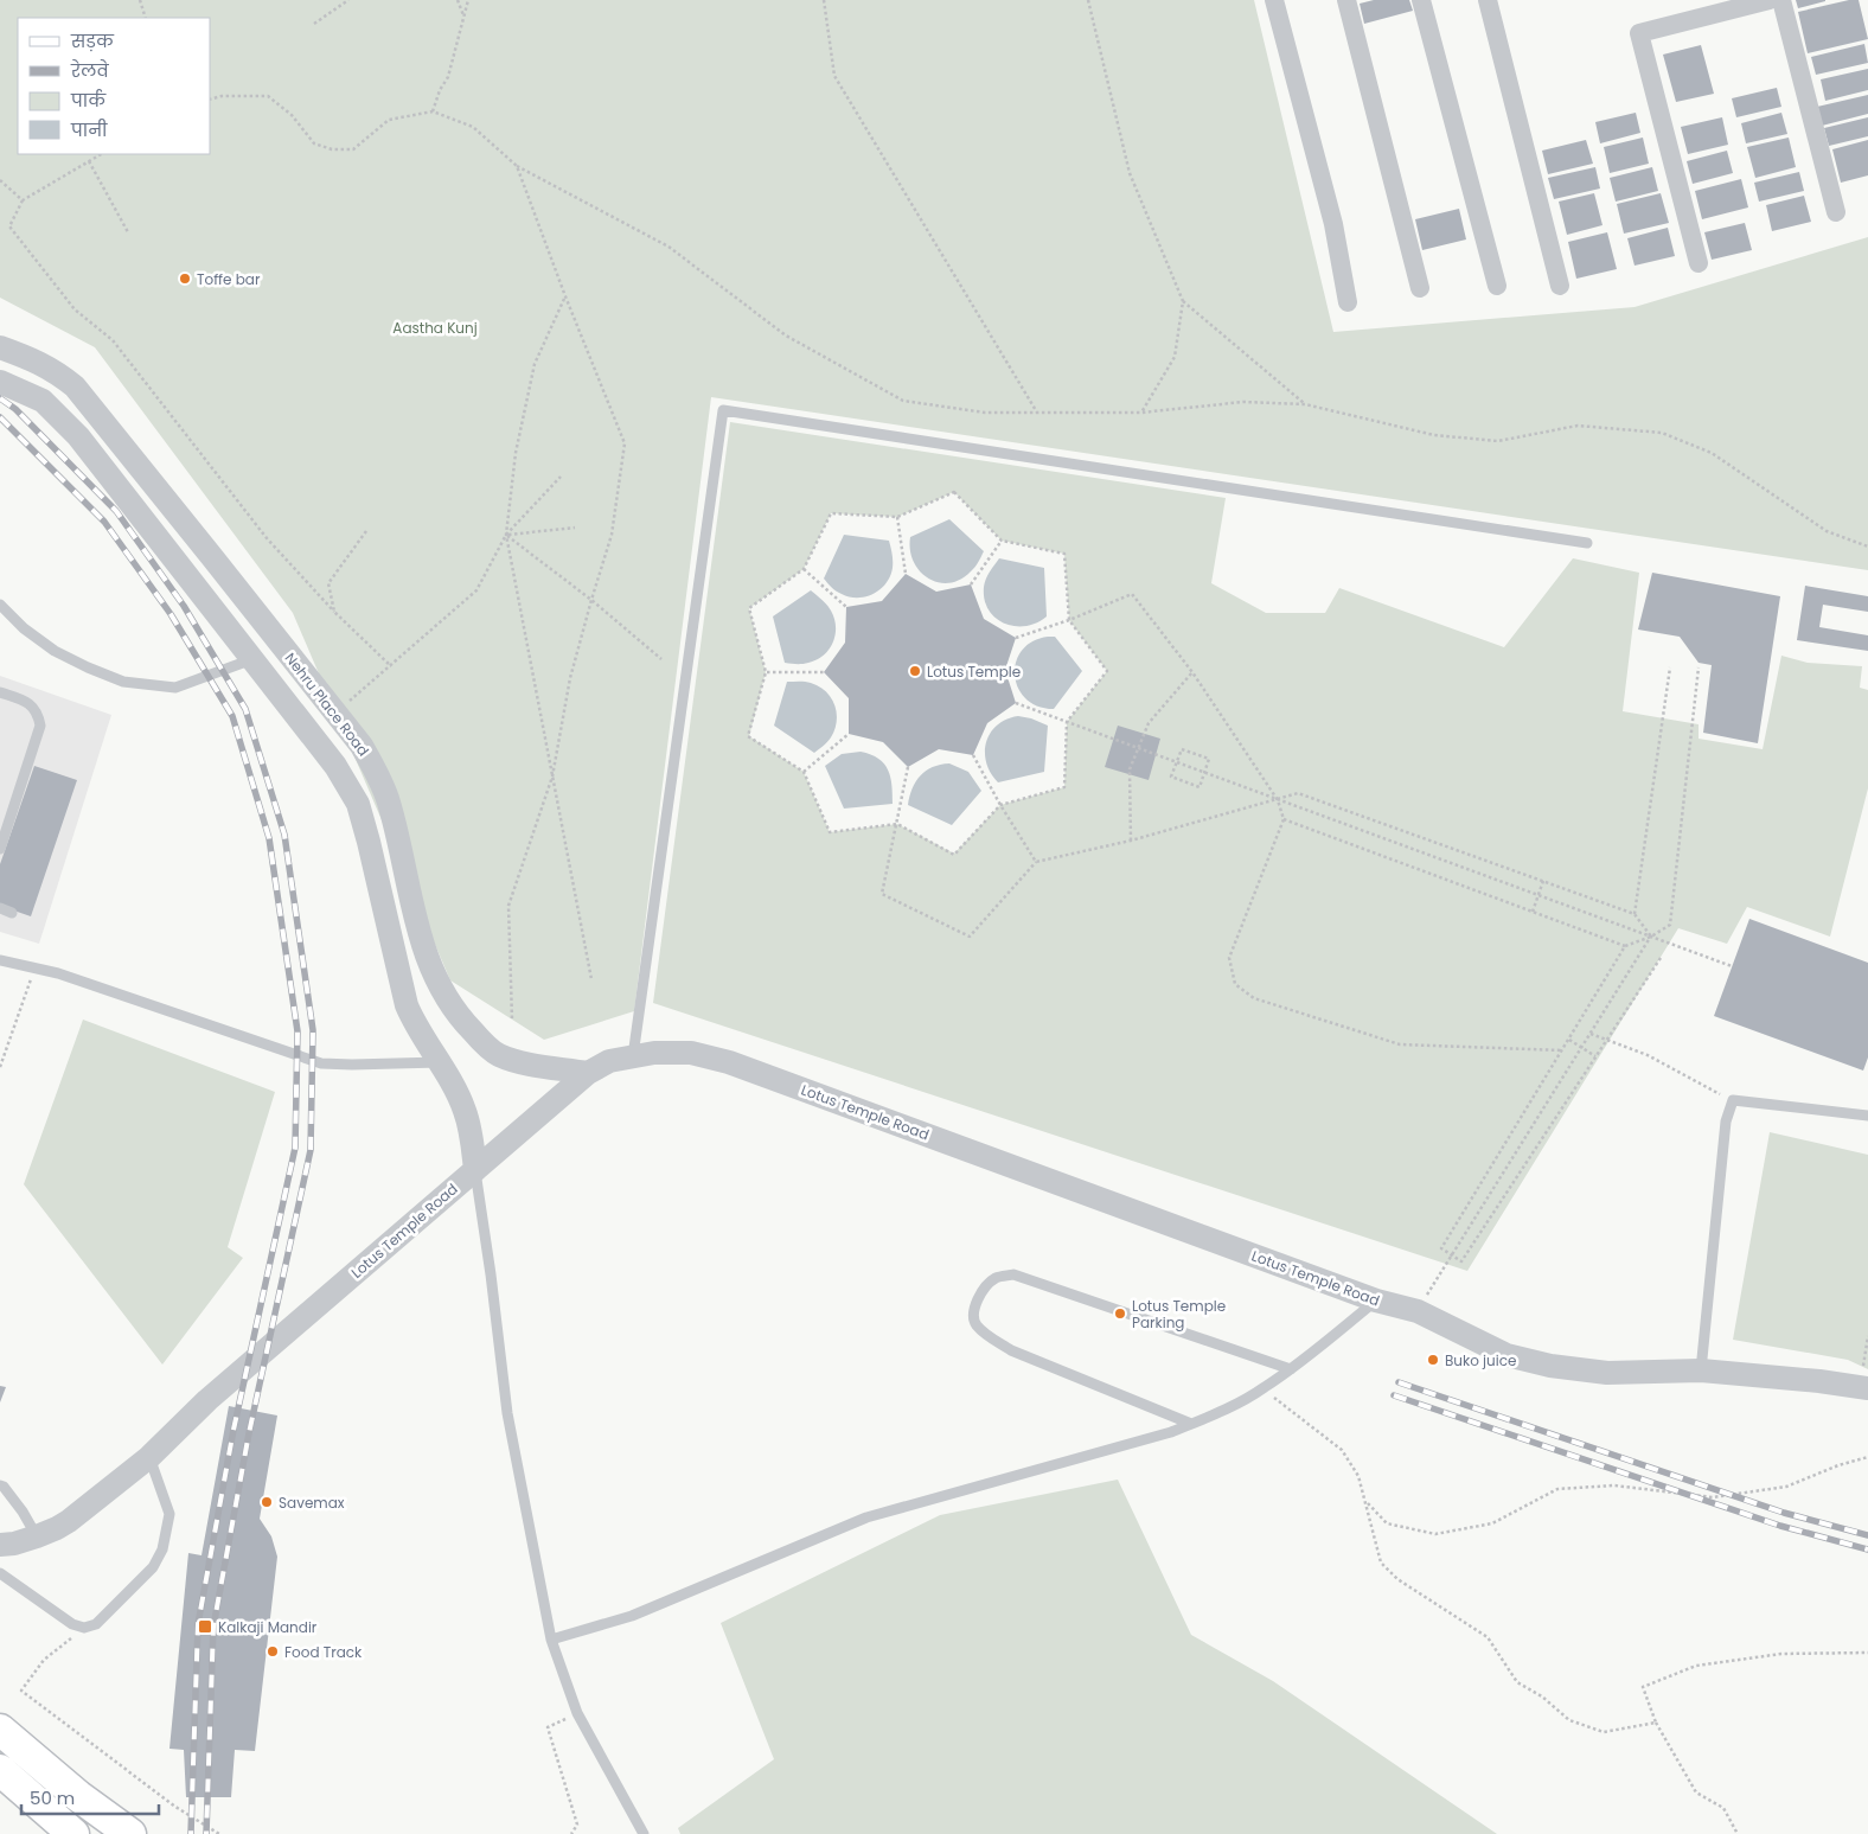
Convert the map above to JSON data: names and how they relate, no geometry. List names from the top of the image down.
{
  "streets": {
    "street": ["Nehru Place Road", "Lotus Temple Road"]
  },
  "crossings": [
    ["Nehru Place Road", "Lotus Temple Road"]
  ],
  "parks": ["Aastha Kunj"],
  "places": {
    "other": [
      "Toffe bar",
      "Lotus Temple",
      "Lotus Temple Parking",
      "Buko juice",
      "Savemax",
      "Food Track"
    ],
    "transit": ["Kalkaji Mandir"]
  },
  "legend": [
    "सड़क",
    "रेलवे",
    "पार्क",
    "पानी"
  ],
  "scale_bar": "50 m"
}
